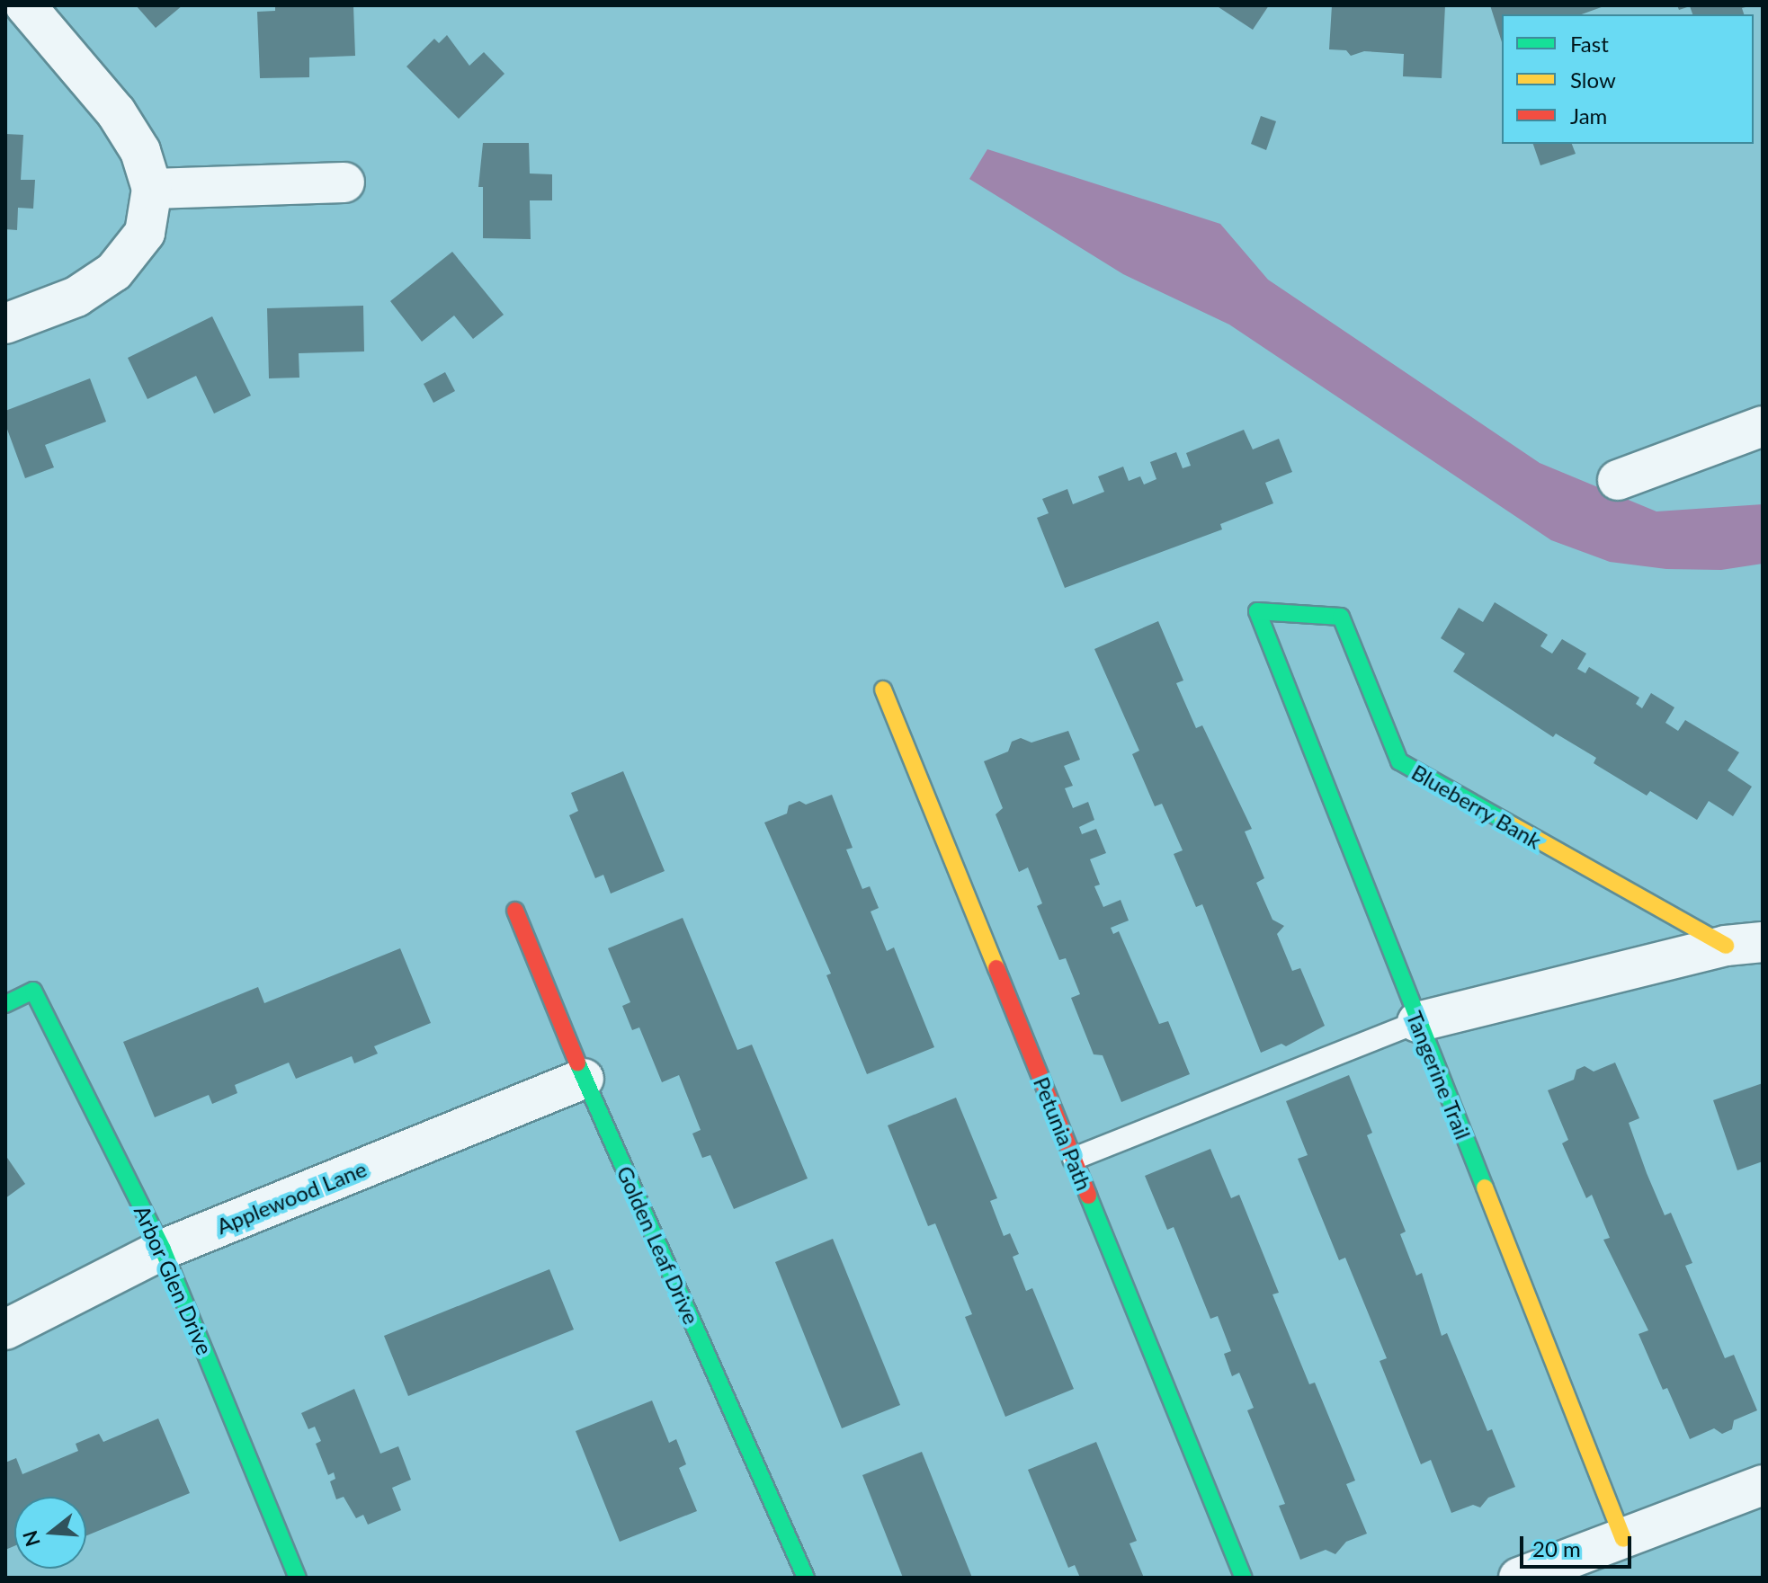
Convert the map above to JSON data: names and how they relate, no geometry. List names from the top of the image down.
{
  "streets": {
    "street": [
      "Blueberry Bank",
      "Tangerine Trail",
      "Petunia Path",
      "Applewood Lane",
      "Golden Leaf Drive",
      "Arbor Glen Drive"
    ]
  },
  "crossings": [
    ["Blueberry Bank", "Tangerine Trail"],
    ["Applewood Lane", "Golden Leaf Drive"],
    ["Applewood Lane", "Arbor Glen Drive"]
  ],
  "legend": ["Fast", "Slow", "Jam"],
  "scale_bar": "20 m",
  "north": "left"
}
